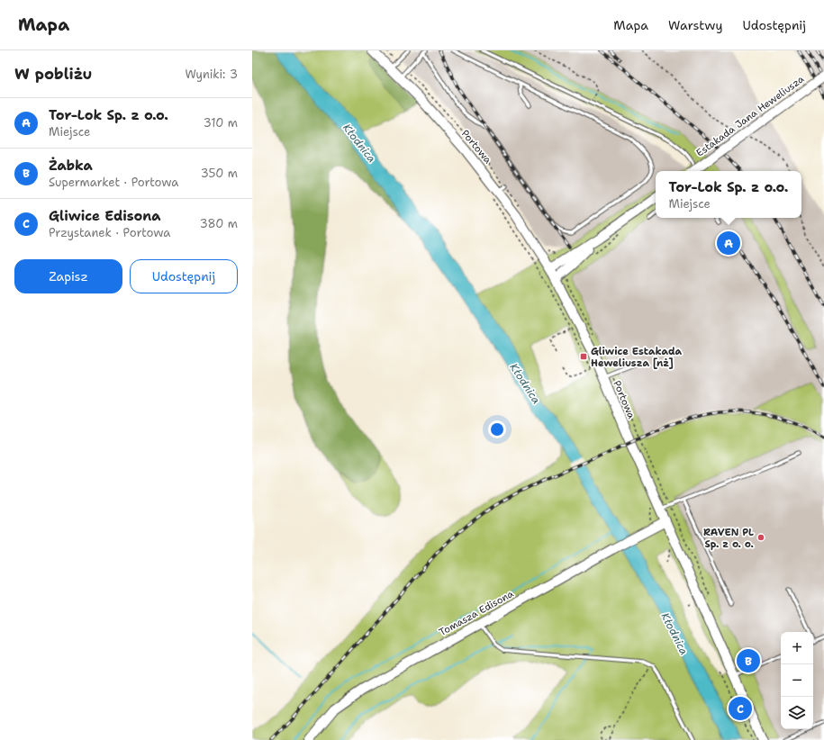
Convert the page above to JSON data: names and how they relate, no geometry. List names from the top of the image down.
{
  "streets": {
    "street": ["Estakada Jana Heweliusza", "Portowa", "Tomasza Edisona"]
  },
  "crossings": [
    ["Portowa", "Tomasza Edisona"]
  ],
  "water": ["Kłodnica"],
  "places": {
    "transit": ["Gliwice Estakada Heweliusza [nż]"],
    "other": ["RAVEN PL Sp. z o. o."]
  },
  "page": {
    "header": "Mapa",
    "nav": ["Mapa", "Warstwy", "Udostępnij"],
    "heading": ["W pobliżu", "Wyniki: 3"],
    "list": [
      {
        "mark": "A",
        "name": "Tor-Lok Sp. z o.o.",
        "note": "Miejsce",
        "value": "310 m"
      },
      {
        "mark": "B",
        "name": "Żabka",
        "note": "Supermarket · Portowa",
        "value": "350 m"
      },
      {
        "mark": "C",
        "name": "Gliwice Edisona",
        "note": "Przystanek · Portowa",
        "value": "380 m"
      }
    ],
    "popup": ["Tor-Lok Sp. z o.o.", "Miejsce"],
    "pins": ["A", "B", "C"],
    "buttons": ["Zapisz", "Udostępnij"],
    "map_buttons": ["+", "−"]
  }
}
